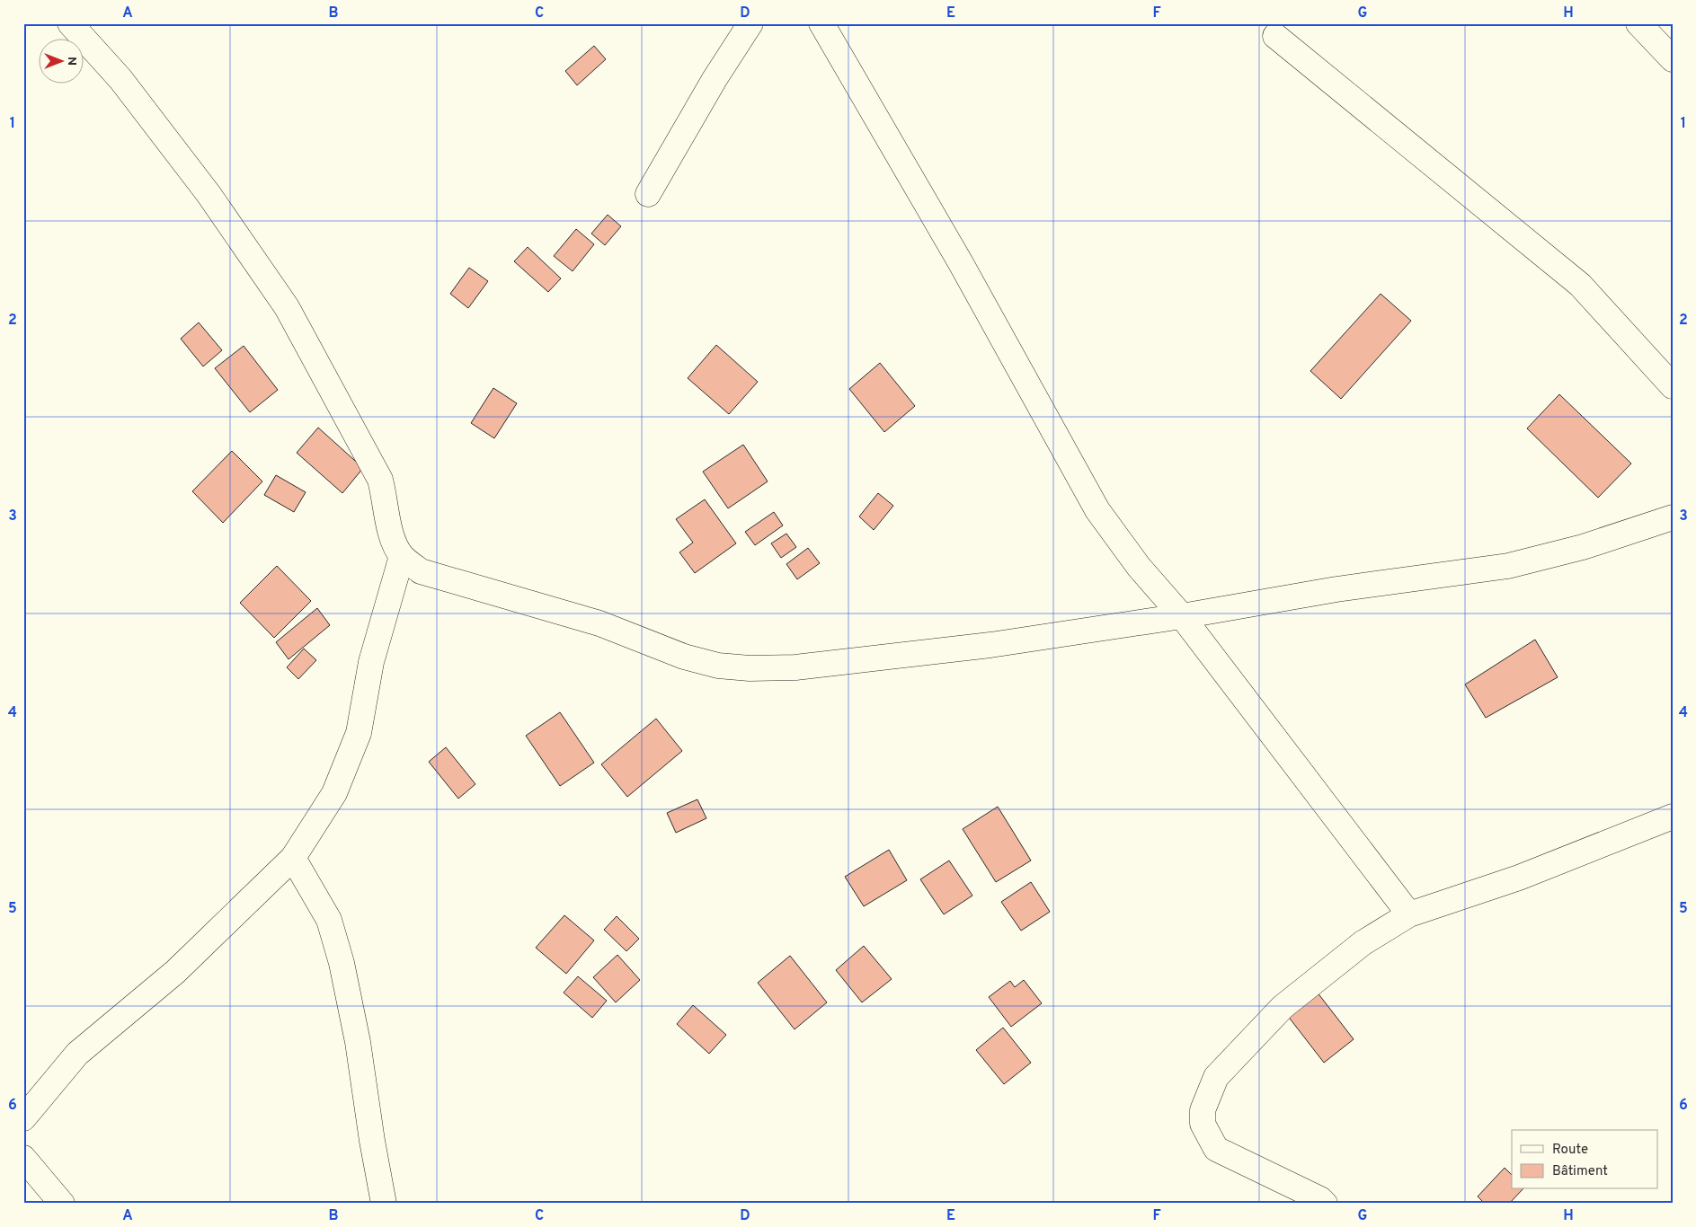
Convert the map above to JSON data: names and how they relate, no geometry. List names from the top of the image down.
{
  "legend": ["Route", "Bâtiment"],
  "north": "right",
  "grid": {
    "columns": [
      "A",
      "B",
      "C",
      "D",
      "E",
      "F",
      "G",
      "H"
    ],
    "rows": [
      "1",
      "2",
      "3",
      "4",
      "5",
      "6"
    ]
  }
}
